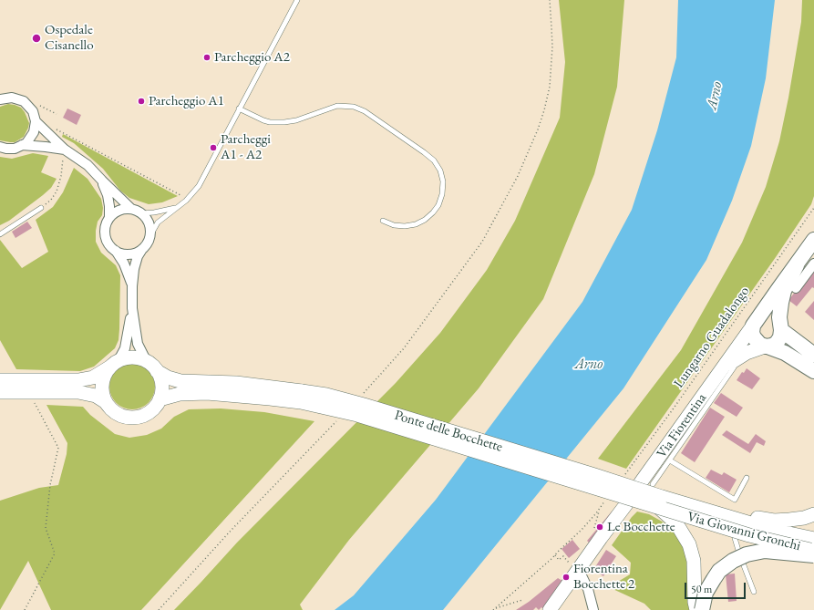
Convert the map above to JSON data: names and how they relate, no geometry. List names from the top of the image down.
{
  "streets": {
    "main road": ["Via Fiorentina", "Ponte delle Bocchette", "Via Giovanni Gronchi"],
    "path": ["Lungarno Guadalongo"]
  },
  "crossings": [
    ["Ponte delle Bocchette", "Via Giovanni Gronchi"]
  ],
  "water": ["Arno"],
  "places": [
    "Ospedale Cisanello",
    "Parcheggio A2",
    "Parcheggio A1",
    "Parcheggi A1 - A2",
    "Le Bocchette",
    "Fiorentina Bocchette 2"
  ],
  "scale_bar": "50 m"
}
